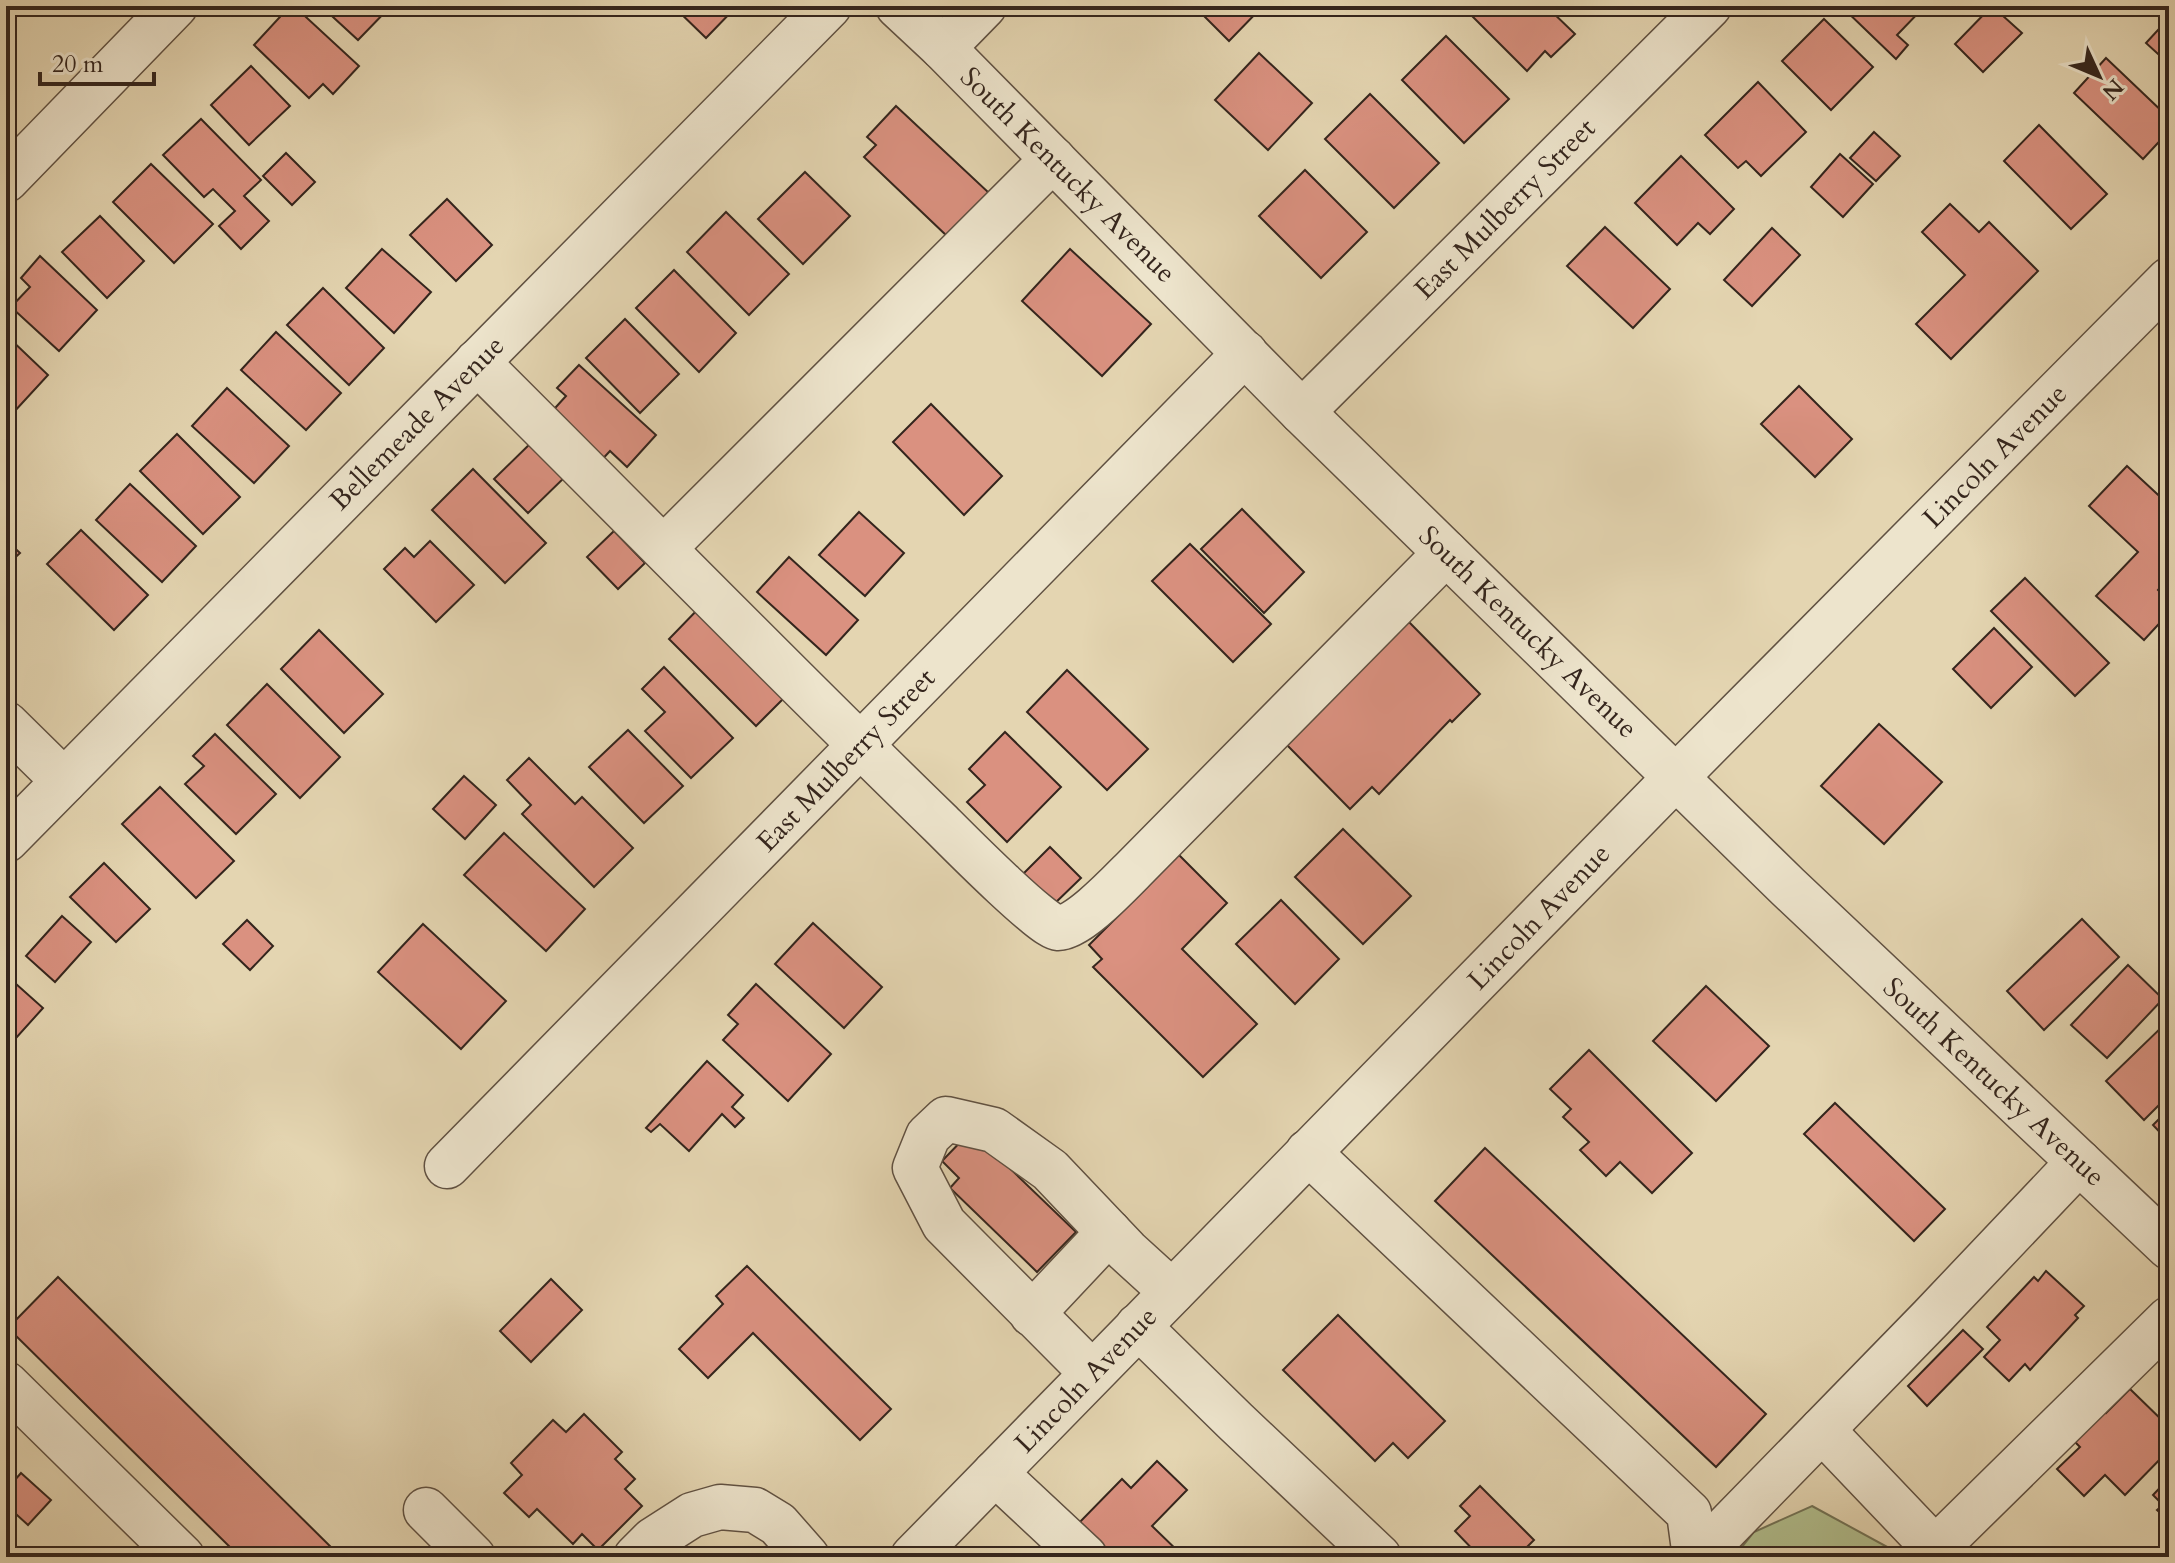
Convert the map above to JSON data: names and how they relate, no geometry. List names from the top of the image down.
{
  "streets": {
    "street": [
      "South Kentucky Avenue",
      "East Mulberry Street",
      "Bellemeade Avenue",
      "Lincoln Avenue"
    ]
  },
  "crossings": [
    ["South Kentucky Avenue", "East Mulberry Street"],
    ["South Kentucky Avenue", "Lincoln Avenue"]
  ],
  "scale_bar": "20 m",
  "north": "bottom right"
}
